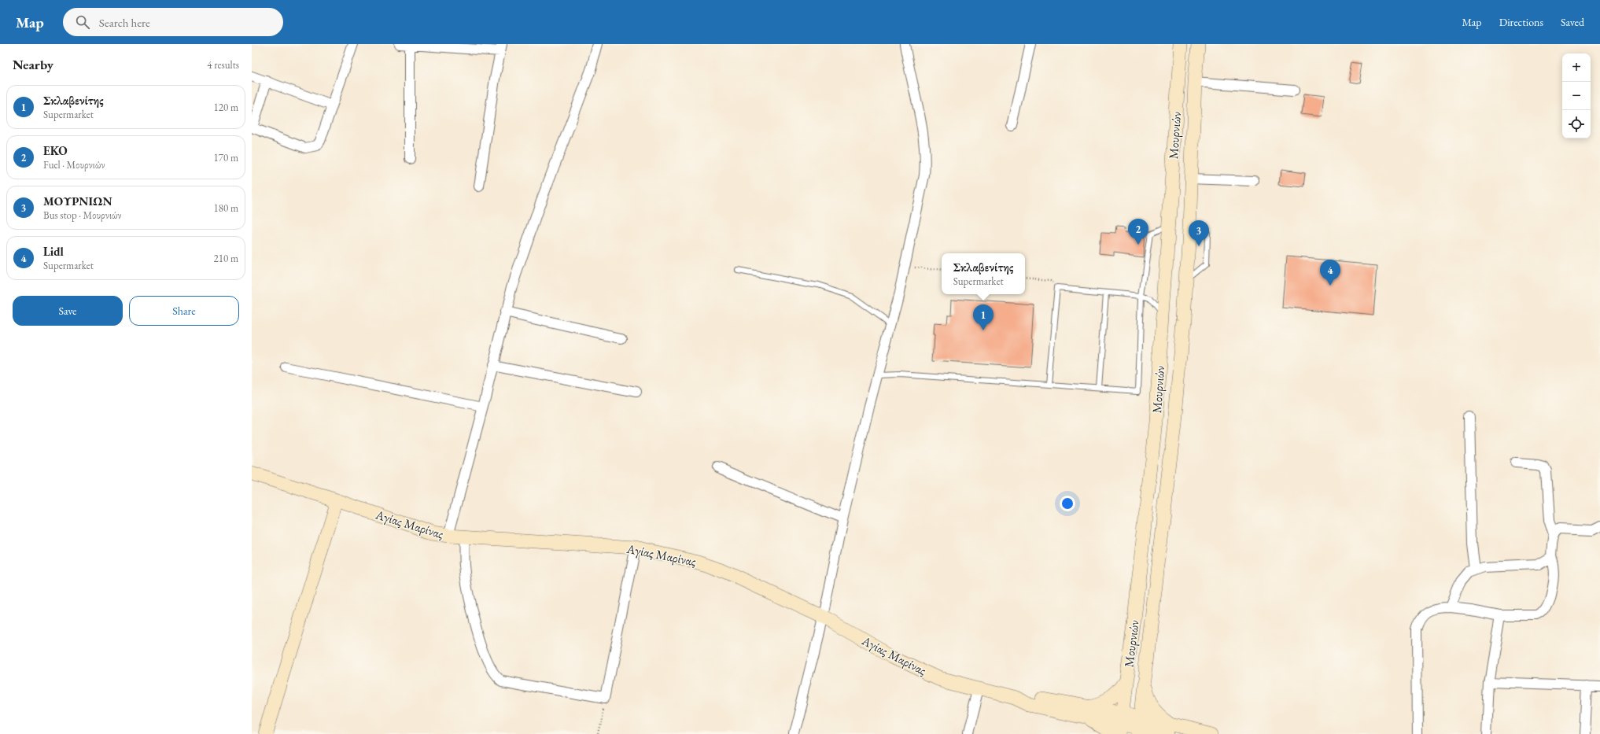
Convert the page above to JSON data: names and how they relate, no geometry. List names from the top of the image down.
{
  "streets": {
    "main road": ["Μουρνιών", "Αγίας Μαρίνας"]
  },
  "crossings": [
    ["Μουρνιών", "Αγίας Μαρίνας"]
  ],
  "page": {
    "header": "Map",
    "search": "Search here",
    "nav": ["Map", "Directions", "Saved"],
    "heading": ["Nearby", "4 results"],
    "map_buttons": ["+", "−"],
    "list": [
      {
        "mark": "1",
        "name": "Σκλαβενίτης",
        "note": "Supermarket",
        "value": "120 m"
      },
      {
        "mark": "2",
        "name": "EKO",
        "note": "Fuel · Μουρνιών",
        "value": "170 m"
      },
      {
        "mark": "3",
        "name": "ΜΟΥΡΝΙΩΝ",
        "note": "Bus stop · Μουρνιών",
        "value": "180 m"
      },
      {
        "mark": "4",
        "name": "Lidl",
        "note": "Supermarket",
        "value": "210 m"
      }
    ],
    "pins": [
      "2",
      "3",
      "4",
      "1"
    ],
    "popup": ["Σκλαβενίτης", "Supermarket"],
    "buttons": ["Save", "Share"]
  }
}
